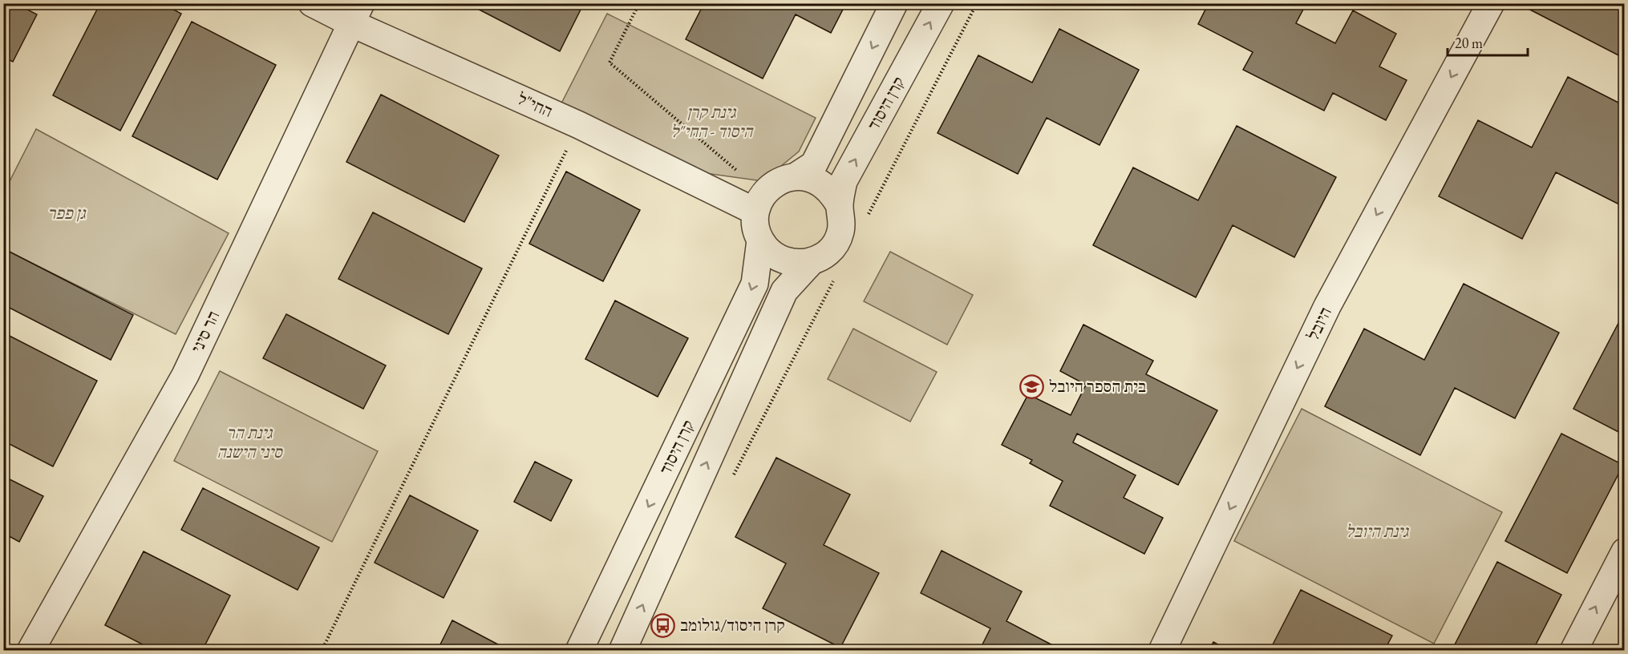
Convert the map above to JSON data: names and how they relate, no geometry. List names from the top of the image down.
{
  "streets": {
    "street": [
      "קרן היסוד",
      "החי\"ל",
      "היובל",
      "הר סיני"
    ]
  },
  "crossings": [
    ["קרן היסוד", "החי\"ל"],
    ["החי\"ל", "הר סיני"]
  ],
  "one_way": ["היובל"],
  "parks": [
    "גינת קרן היסוד - החי\"ל",
    "גן פפר",
    "גינת הר סיני הישנה",
    "גינת היובל"
  ],
  "places": {
    "school or university": ["בית הספר היובל"],
    "bus stop": ["קרן היסוד/גולומב"]
  },
  "scale_bar": "20 m"
}
